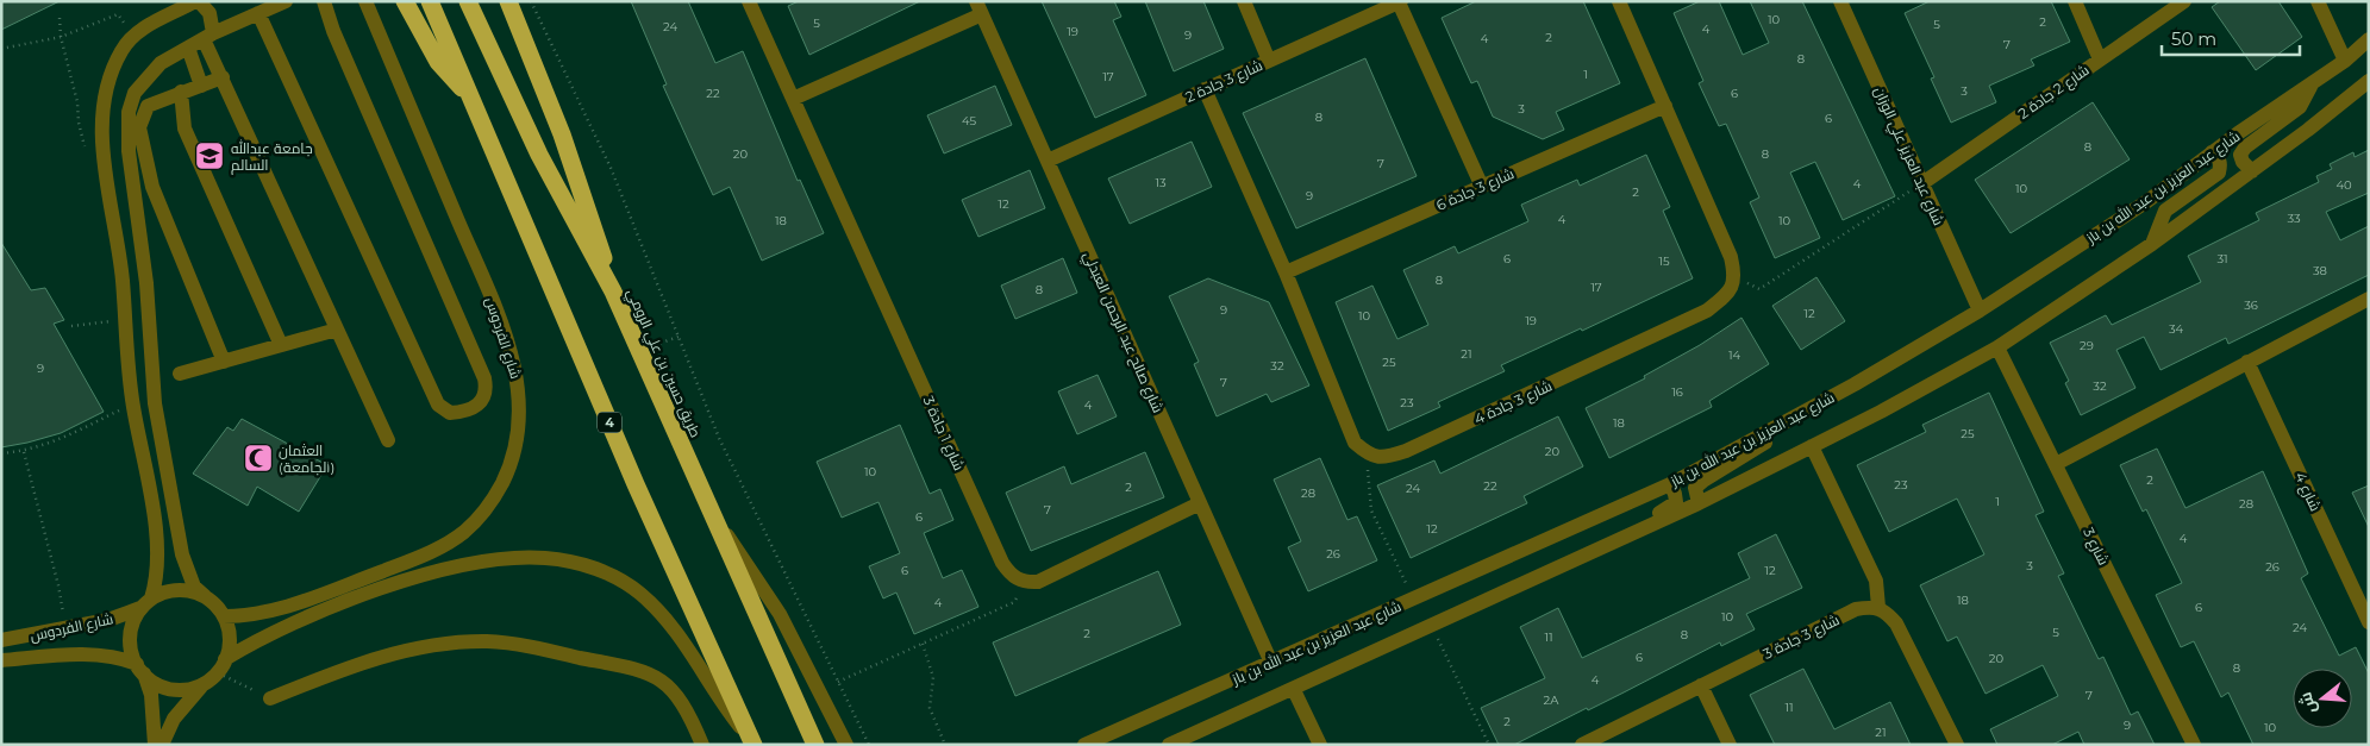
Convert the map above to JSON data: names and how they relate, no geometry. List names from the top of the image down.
{
  "streets": {
    "highway": ["طريق حسين بن علي الرومي", "4"],
    "street": [
      "شارع 3 جادة 2",
      "شارع 2 جادة 2",
      "شارع عبد العزيز علي الوزان",
      "شارع عبد العزيز بن عبد الله بن باز",
      "شارع 3 جادة 6",
      "شارع صالح عبد الرحمن العبدلي",
      "شارع الفردوس",
      "شارع 3 جادة 4",
      "شارع 1 جادة 3",
      "شارع 4",
      "شارع 3",
      "شارع 3 جادة 3"
    ]
  },
  "crossings": [
    ["شارع 3 جادة 2", "شارع صالح عبد الرحمن العبدلي"],
    ["شارع 2 جادة 2", "شارع عبد العزيز علي الوزان"],
    ["شارع عبد العزيز علي الوزان", "شارع عبد العزيز بن عبد الله بن باز"],
    ["شارع عبد العزيز بن عبد الله بن باز", "شارع صالح عبد الرحمن العبدلي"]
  ],
  "places": {
    "school or university": ["جامعة عبدالله السالم"],
    "mosque": ["العثمان (الجامعة)"]
  },
  "house_numbers": [
    "10",
    "2",
    "5",
    "5",
    "24",
    "4",
    "19",
    "9",
    "2",
    "4",
    "7",
    "8",
    "1",
    "17",
    "3",
    "22",
    "6",
    "3",
    "8",
    "6",
    "45",
    "8",
    "20",
    "8",
    "7",
    "13",
    "4",
    "40",
    "10",
    "2",
    "9",
    "12",
    "33",
    "4",
    "18",
    "10",
    "6",
    "31",
    "15",
    "38",
    "8",
    "17",
    "8",
    "36",
    "9",
    "12",
    "10",
    "19",
    "34",
    "29",
    "21",
    "14",
    "25",
    "32",
    "9",
    "7",
    "32",
    "16",
    "23",
    "4",
    "18",
    "25",
    "20",
    "10",
    "2",
    "23",
    "22",
    "2",
    "24",
    "28",
    "1",
    "28",
    "7",
    "6",
    "12",
    "4",
    "26",
    "3",
    "26",
    "6",
    "12",
    "18",
    "4",
    "6",
    "10",
    "24",
    "5",
    "2",
    "8",
    "11",
    "6",
    "20",
    "8",
    "4",
    "7",
    "2A",
    "11",
    "2",
    "9",
    "10",
    "21"
  ],
  "scale_bar": "50 m",
  "north": "left"
}
